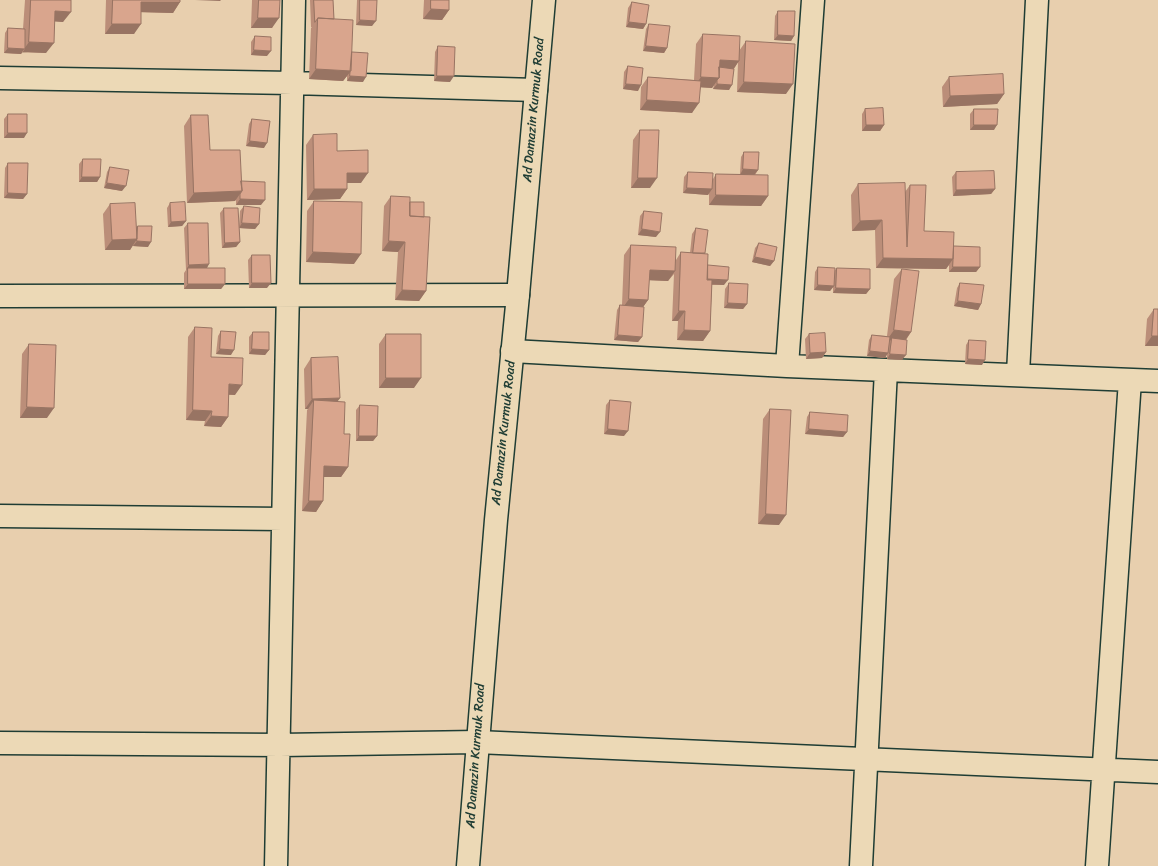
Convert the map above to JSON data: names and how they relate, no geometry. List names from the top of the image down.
{
  "streets": {
    "main road": ["Ad Damazin Kurmuk Road"]
  }
}
